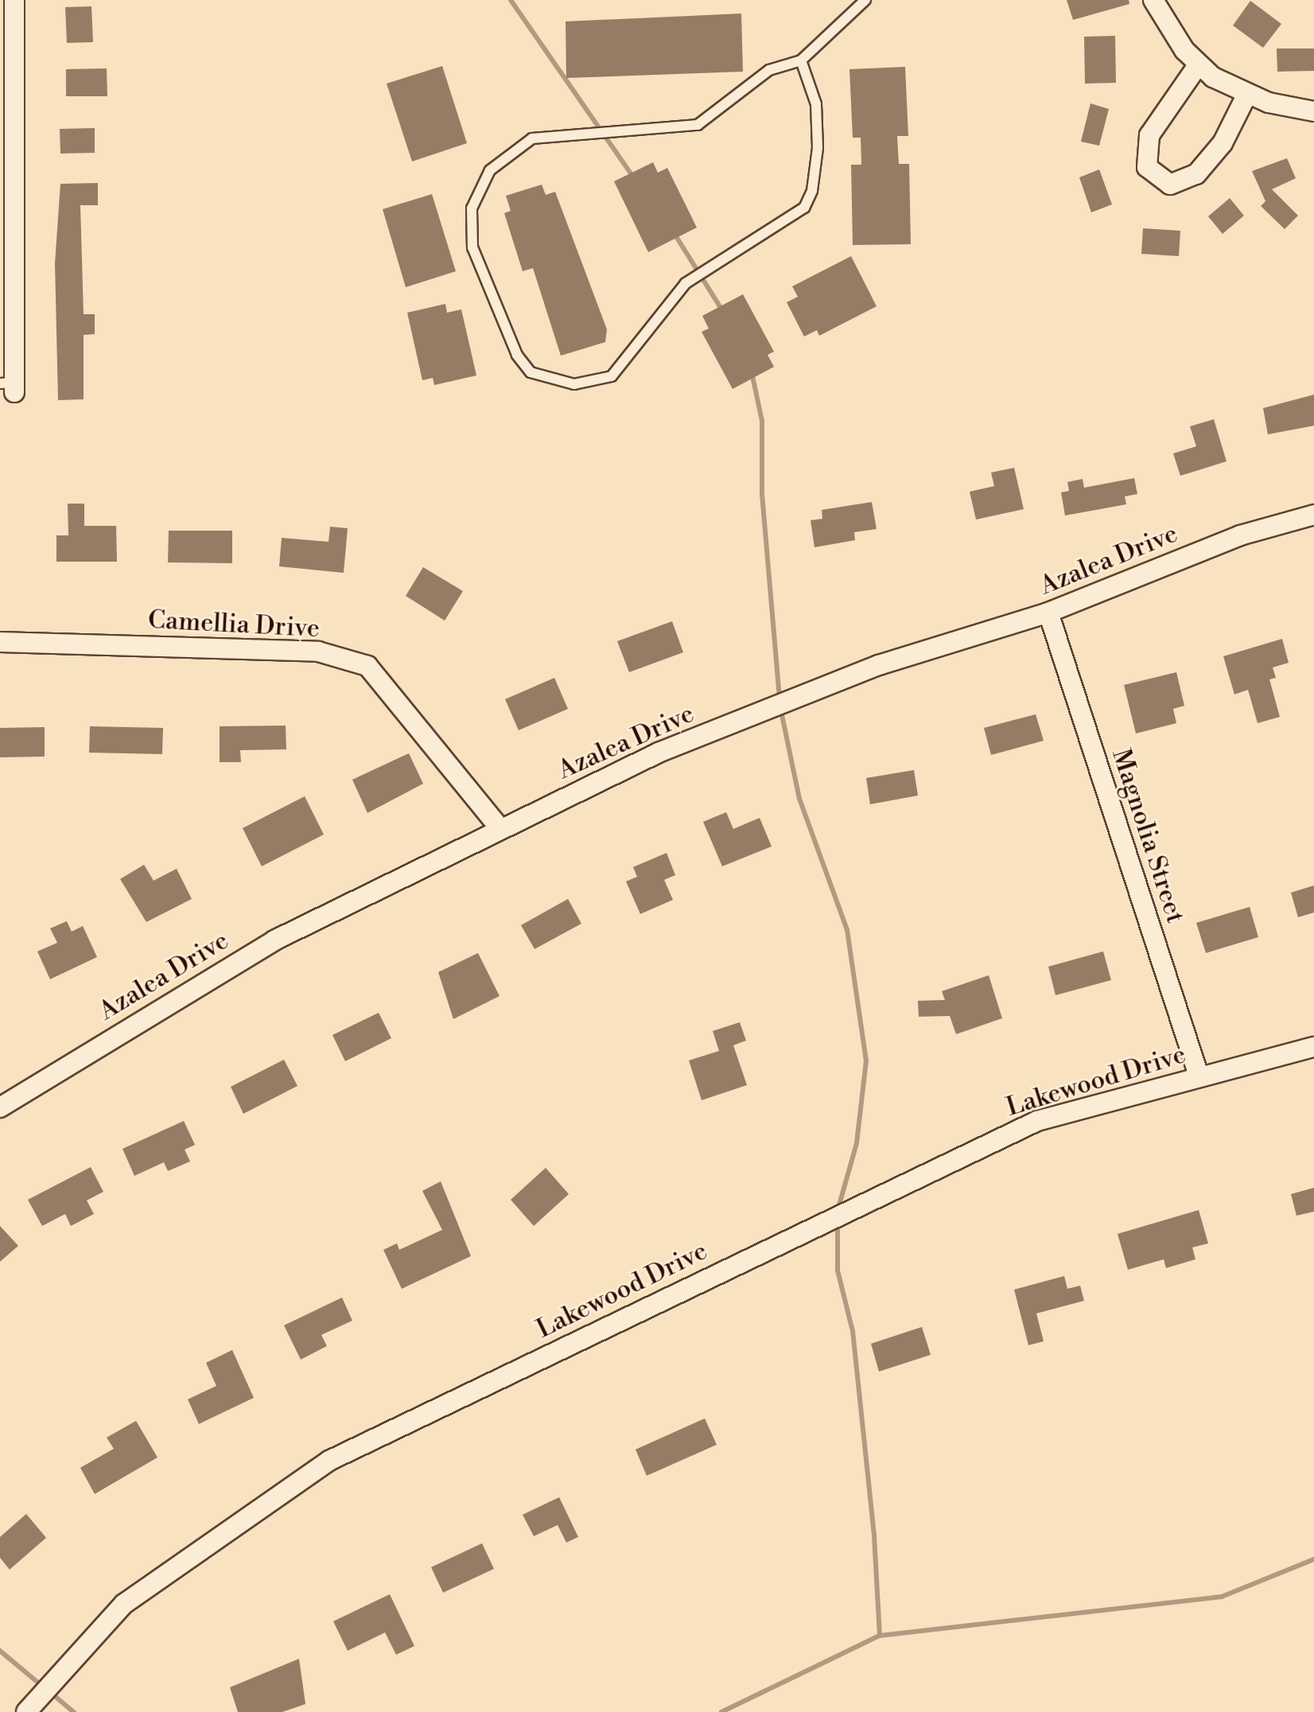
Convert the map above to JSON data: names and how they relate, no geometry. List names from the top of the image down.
{
  "streets": {
    "street": [
      "Azalea Drive",
      "Camellia Drive",
      "Magnolia Street",
      "Lakewood Drive"
    ]
  },
  "crossings": [
    ["Azalea Drive", "Camellia Drive"],
    ["Azalea Drive", "Magnolia Street"],
    ["Magnolia Street", "Lakewood Drive"]
  ]
}
